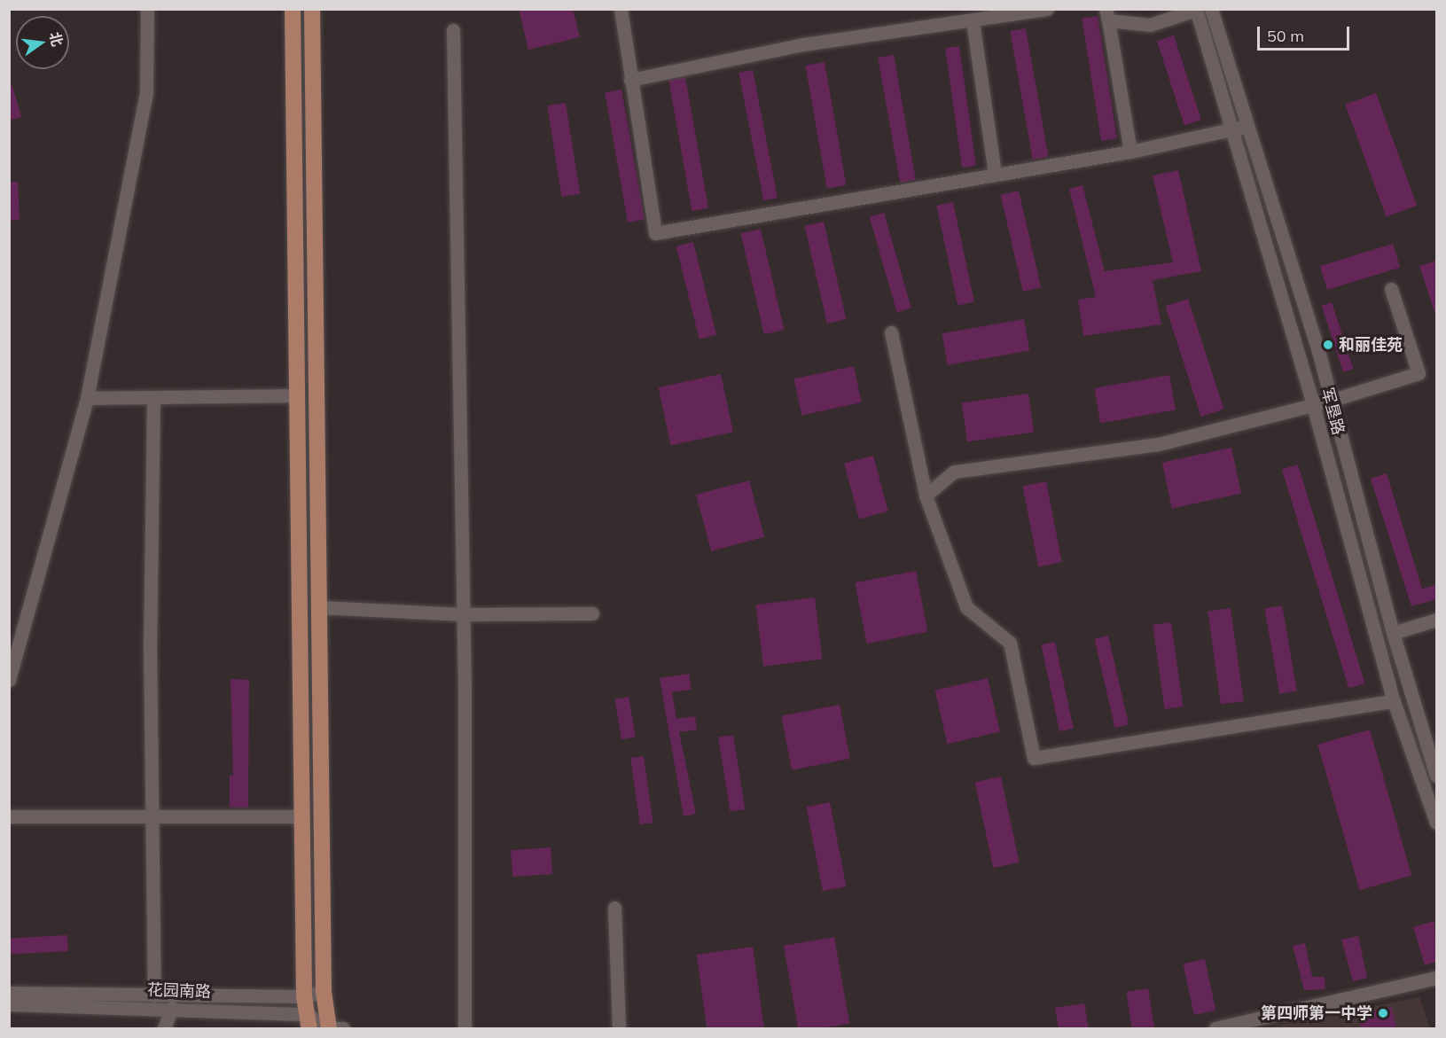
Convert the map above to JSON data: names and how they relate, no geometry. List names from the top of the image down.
{
  "streets": {
    "street": ["军垦路", "花园南路"]
  },
  "places": ["和丽佳苑", "第四师第一中学"],
  "scale_bar": "50 m",
  "north": "right"
}
